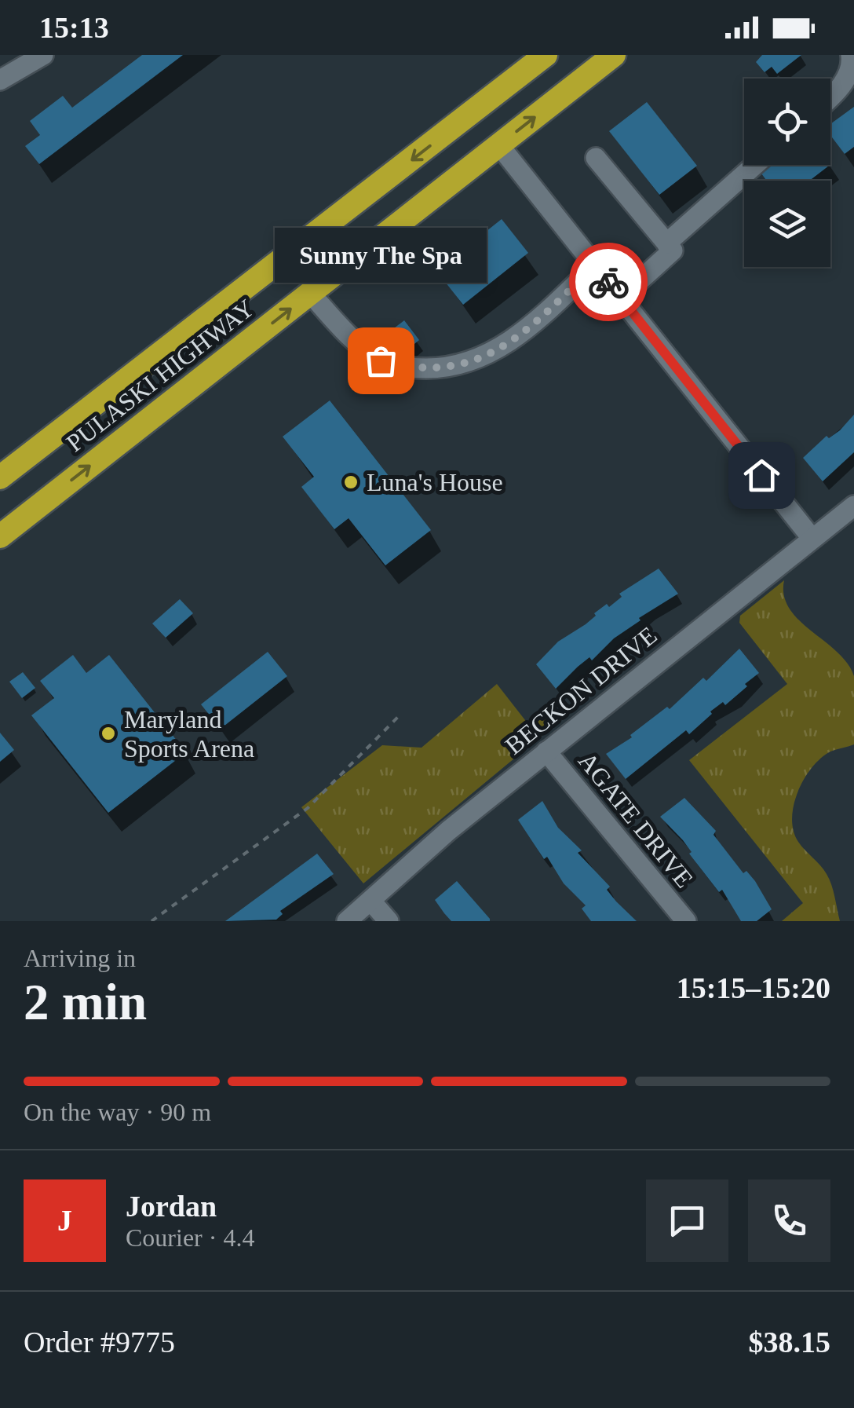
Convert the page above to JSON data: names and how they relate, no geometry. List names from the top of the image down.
{
  "streets": {
    "highway": ["PULASKI HIGHWAY"],
    "street": ["BECKON DRIVE", "AGATE DRIVE"]
  },
  "crossings": [
    ["BECKON DRIVE", "AGATE DRIVE"]
  ],
  "places": ["Sunny The Spa", "Luna's House", "Maryland Sports Arena"],
  "page": {
    "status": "15:13",
    "bubble": "Sunny The Spa",
    "heading": ["2 min", "Arriving in", "15:15–15:20"],
    "panel": [
      "Jordan",
      "Courier · 4.4",
      "Order #9775",
      "$38.15"
    ],
    "bar": "On the way · 90 m",
    "round": "J"
  }
}
